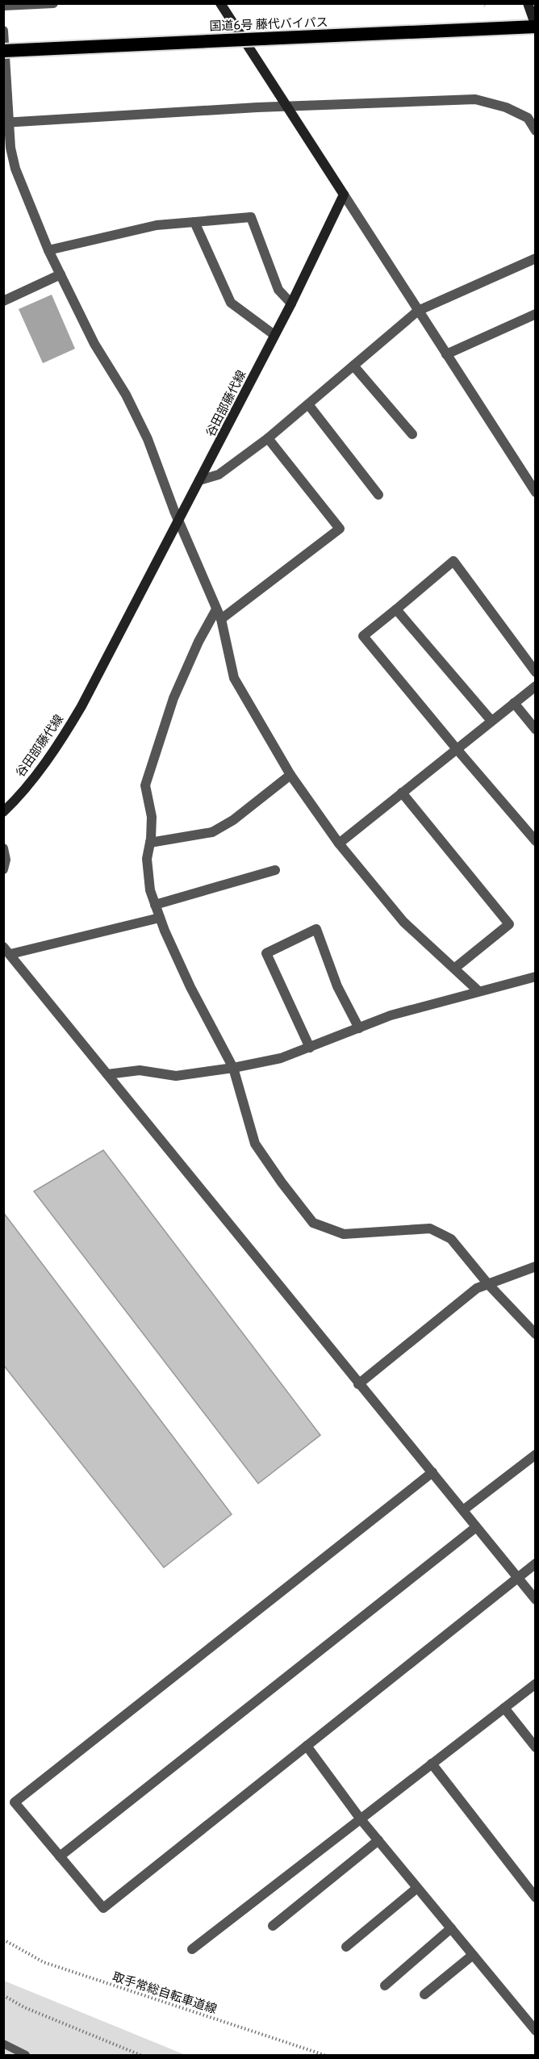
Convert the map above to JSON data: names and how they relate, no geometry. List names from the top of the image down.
{
  "streets": {
    "highway": ["国道6号 藤代バイパス"],
    "main road": ["谷田部藤代線"],
    "path": ["取手常総自転車道線"]
  }
}
